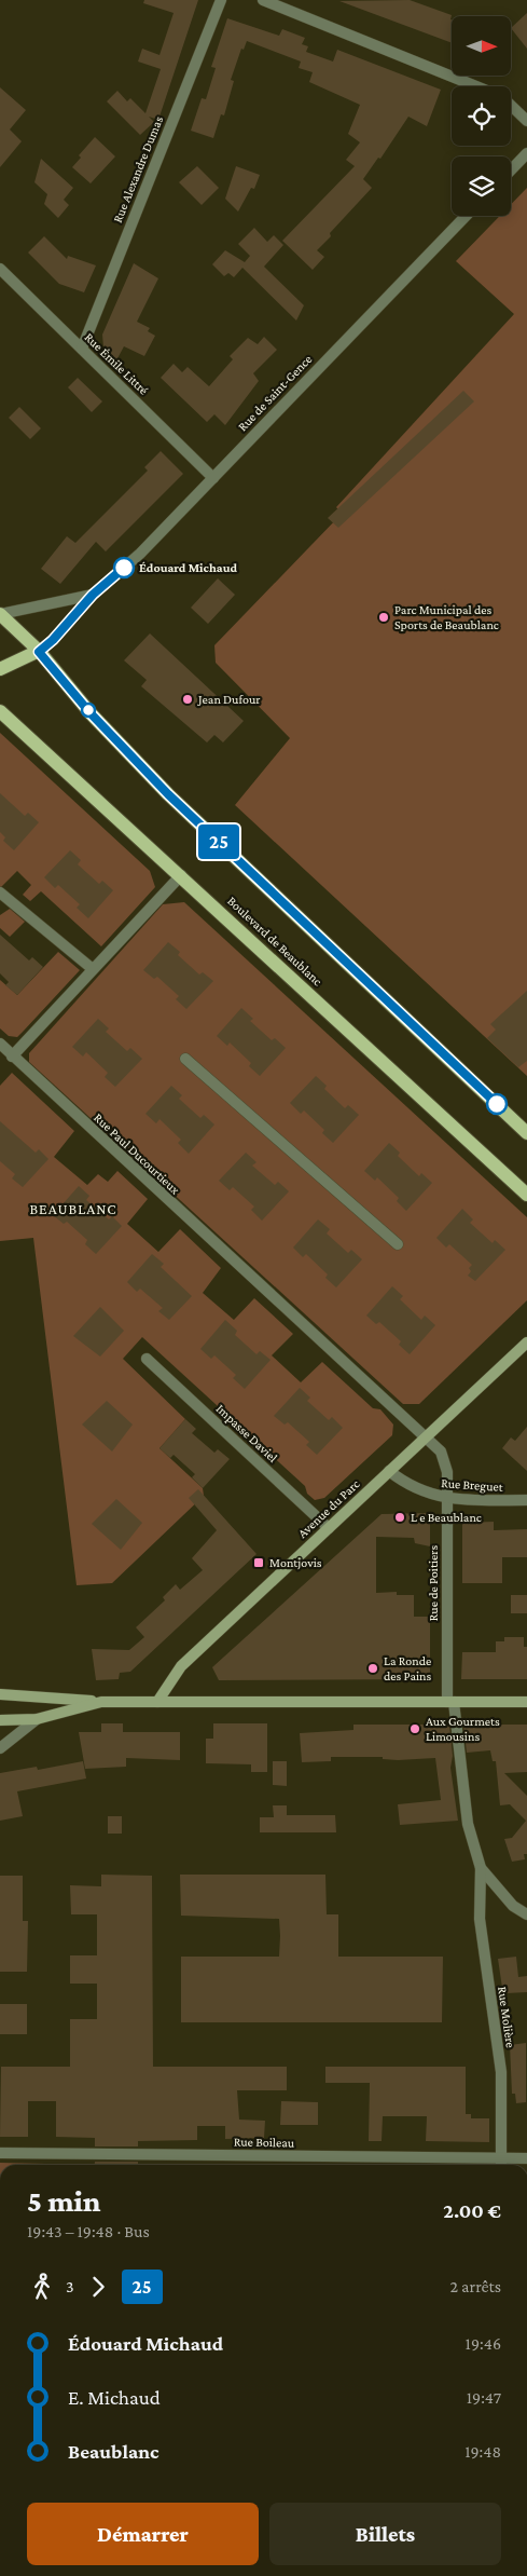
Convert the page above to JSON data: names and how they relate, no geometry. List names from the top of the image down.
{
  "streets": {
    "main road": ["Rue de Saint-Gence", "Boulevard de Beaublanc", "Avenue du Parc"],
    "street": [
      "Rue Alexandre Dumas",
      "Rue Émile Littré",
      "Rue Paul Ducourtieux",
      "Impasse Daviel",
      "Rue Breguet",
      "Rue de Poitiers",
      "Rue Molière",
      "Rue Boileau"
    ]
  },
  "crossings": [
    ["Rue Alexandre Dumas", "Rue Émile Littré"],
    ["Rue Émile Littré", "Rue de Saint-Gence"],
    ["Rue Paul Ducourtieux", "Avenue du Parc"],
    ["Rue Paul Ducourtieux", "Rue de Poitiers"],
    ["Impasse Daviel", "Avenue du Parc"],
    ["Rue Breguet", "Avenue du Parc"],
    ["Rue Breguet", "Rue de Poitiers"],
    ["Avenue du Parc", "Rue de Poitiers"],
    ["Rue de Poitiers", "Rue Molière"],
    ["Rue Molière", "Rue Boileau"]
  ],
  "districts": ["BEAUBLANC"],
  "places": {
    "other": [
      "Édouard Michaud",
      "Parc Municipal des Sports de Beaublanc",
      "Jean Dufour",
      "L e Beaublanc",
      "La Ronde des Pains",
      "Aux Gourmets Limousins"
    ],
    "transit": ["Montjovis"]
  },
  "lines": ["bus line 25"],
  "north": "right",
  "page": {
    "on_map": "25",
    "heading": ["5 min", "19:43 – 19:48 · Bus", "2.00 €"],
    "legs": ["3", "25", "2 arrêts"],
    "list": [
      {
        "name": "Édouard Michaud",
        "value": "19:46"
      },
      {
        "name": "E. Michaud",
        "value": "19:47"
      },
      {
        "name": "Beaublanc",
        "value": "19:48"
      }
    ],
    "buttons": ["Démarrer", "Billets"]
  }
}
